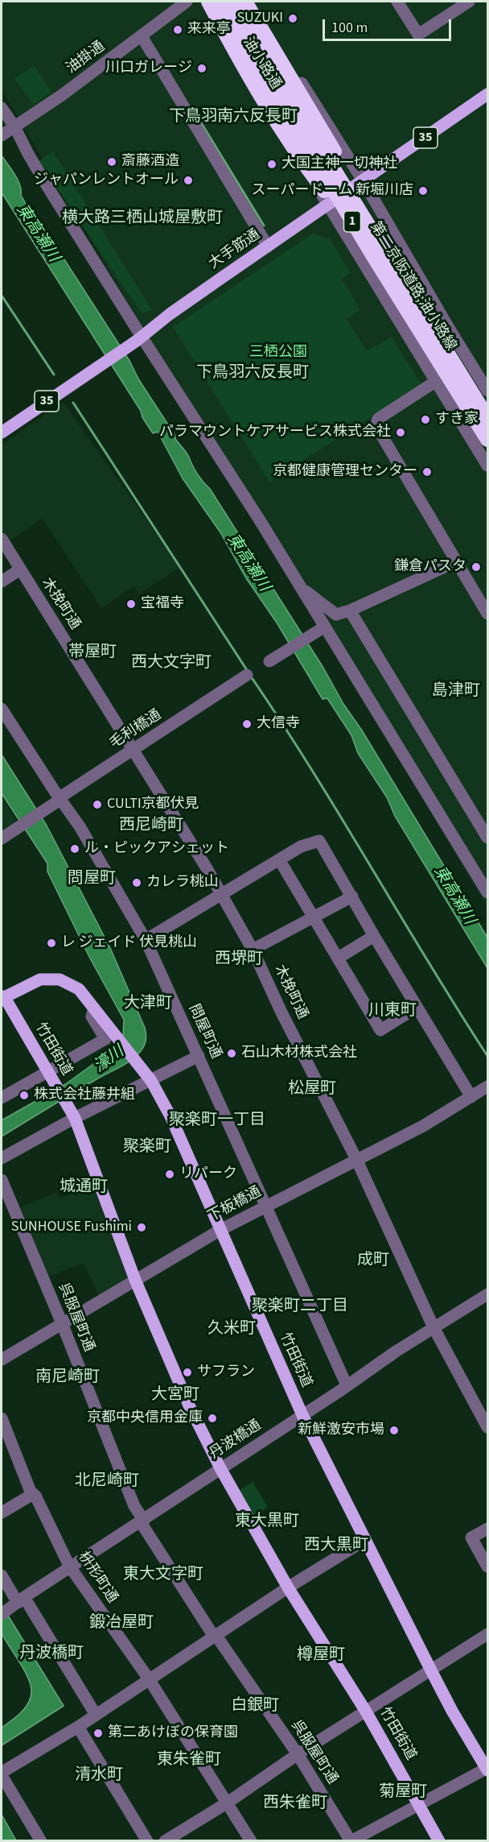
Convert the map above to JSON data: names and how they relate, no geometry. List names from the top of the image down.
{
  "streets": {
    "highway": ["1", "第二京阪道路;油小路線"],
    "main road": ["35", "大手筋通", "竹田街道"],
    "street": [
      "油掛通",
      "油小路通",
      "木挽町通",
      "毛利橋通",
      "問屋町通",
      "下板橋通",
      "呉服屋町通",
      "丹波橋通",
      "枡形町通"
    ]
  },
  "crossings": [
    ["油小路通", "大手筋通"],
    ["木挽町通", "毛利橋通"],
    ["木挽町通", "下板橋通"],
    ["木挽町通", "丹波橋通"],
    ["毛利橋通", "問屋町通"],
    ["問屋町通", "下板橋通"],
    ["問屋町通", "丹波橋通"],
    ["竹田街道", "下板橋通"],
    ["竹田街道", "丹波橋通"],
    ["下板橋通", "呉服屋町通"],
    ["呉服屋町通", "丹波橋通"],
    ["丹波橋通", "枡形町通"]
  ],
  "districts": [
    "下鳥羽南六反長町",
    "横大路三栖山城屋敷町",
    "下鳥羽六反長町",
    "帯屋町",
    "西大文字町",
    "島津町",
    "西尼崎町",
    "問屋町",
    "西堺町",
    "大津町",
    "川東町",
    "松屋町",
    "聚楽町一丁目",
    "聚楽町",
    "城通町",
    "成町",
    "聚楽町二丁目",
    "久米町",
    "南尼崎町",
    "大宮町",
    "北尼崎町",
    "東大黒町",
    "西大黒町",
    "東大文字町",
    "鍛冶屋町",
    "丹波橋町",
    "樽屋町",
    "白銀町",
    "東朱雀町",
    "清水町",
    "菊屋町",
    "西朱雀町"
  ],
  "water": ["東高瀬川", "濠川"],
  "parks": ["三栖公園"],
  "places": [
    "SUZUKI",
    "来来亭",
    "川口ガレージ",
    "斎藤酒造",
    "大国主神一切神社",
    "ジャパンレントオール",
    "スーパードーム 新堀川店",
    "すき家",
    "パラマウントケアサービス株式会社",
    "京都健康管理センター",
    "鎌倉パスタ",
    "宝福寺",
    "大信寺",
    "CULTI京都伏見",
    "ル・ピックアシェット",
    "カレラ桃山",
    "レ ジェイド 伏見桃山",
    "石山木材株式会社",
    "株式会社藤井組",
    "リパーク",
    "SUNHOUSE Fushimi",
    "サフラン",
    "京都中央信用金庫",
    "新鮮激安市場",
    "第二あけぼの保育園"
  ],
  "scale_bar": "100 m"
}
